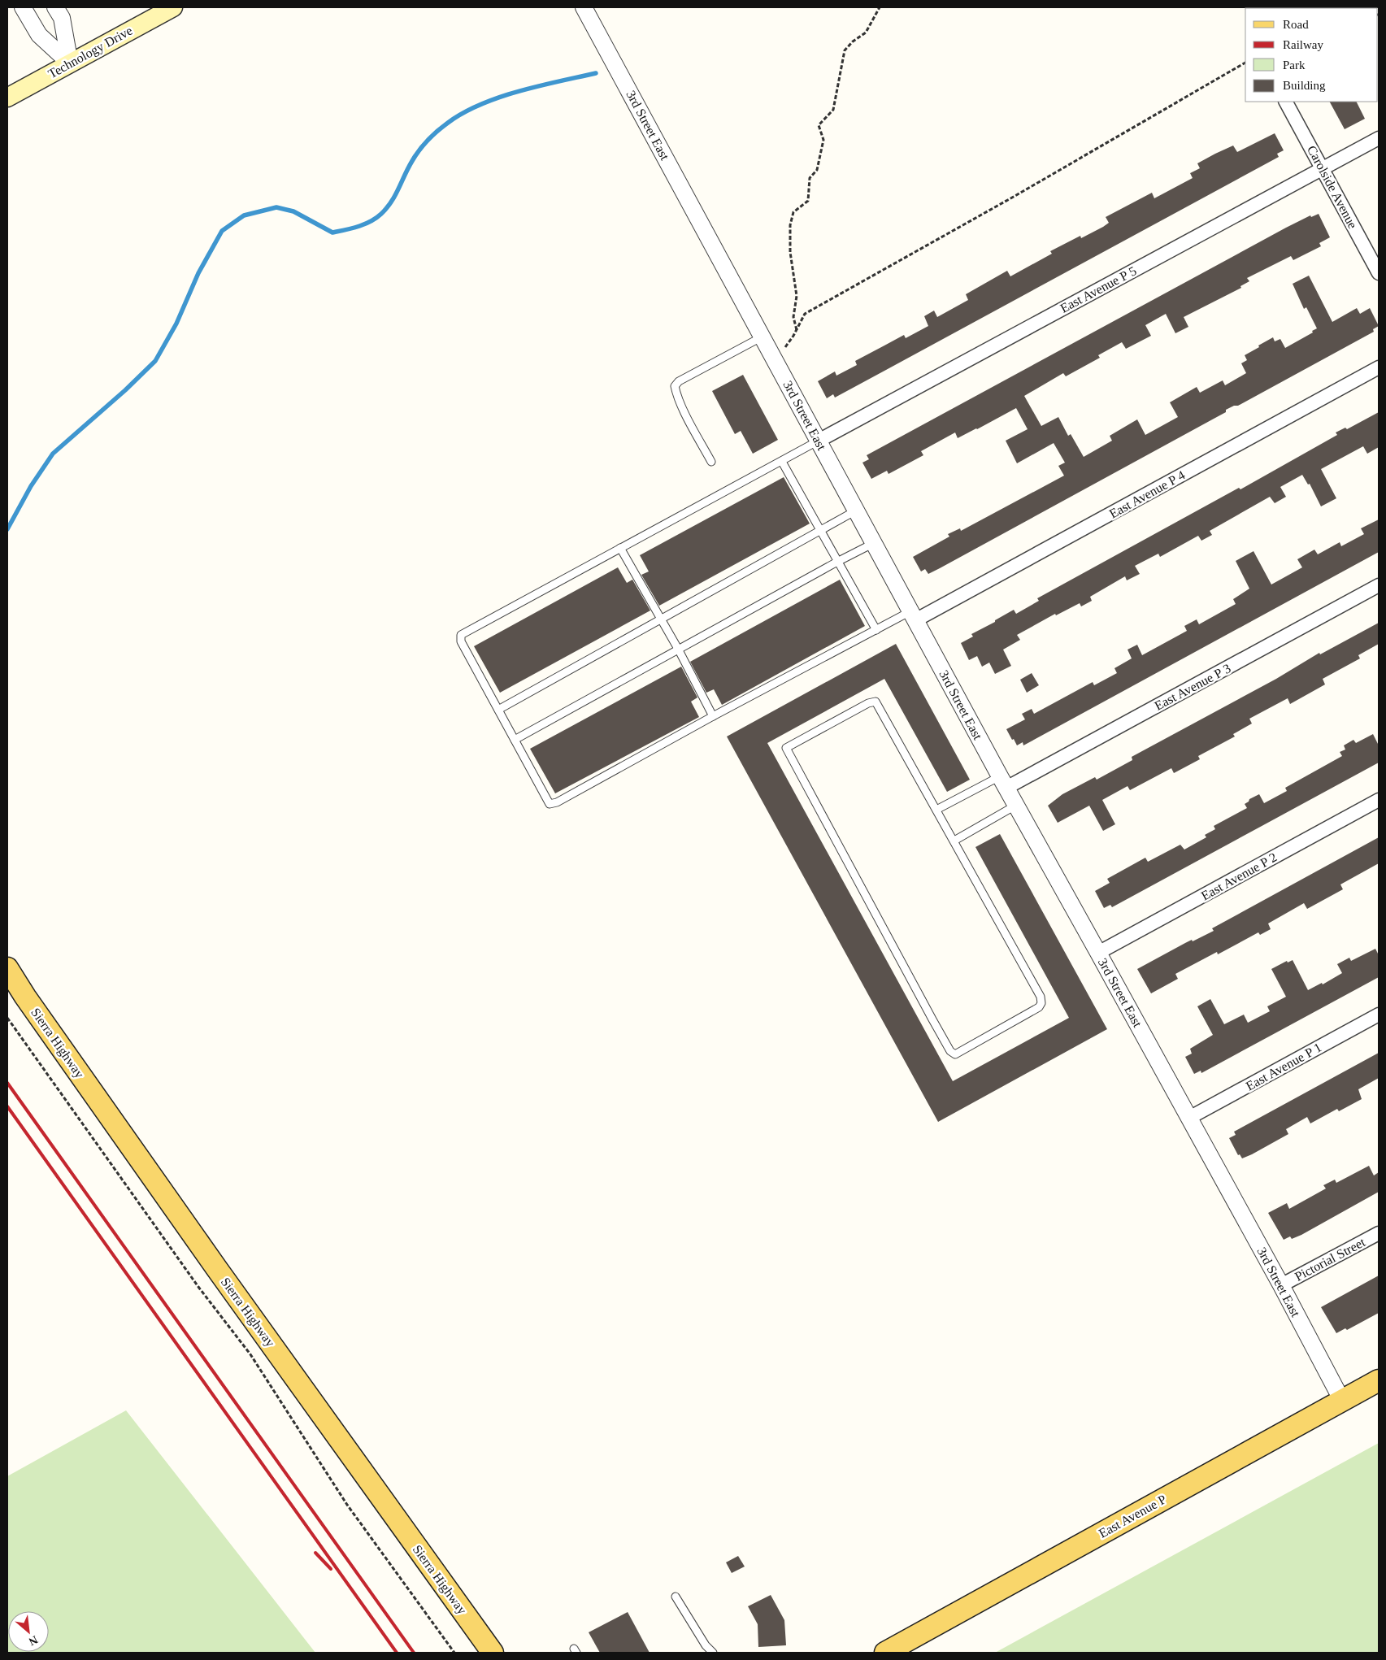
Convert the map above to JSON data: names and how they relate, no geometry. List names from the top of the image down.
{
  "streets": {
    "main road": ["Technology Drive", "Sierra Highway", "East Avenue P"],
    "street": [
      "3rd Street East",
      "Carolside Avenue",
      "East Avenue P 5",
      "East Avenue P 4",
      "East Avenue P 3",
      "East Avenue P 2",
      "East Avenue P 1",
      "Pictorial Street"
    ]
  },
  "crossings": [
    ["3rd Street East", "East Avenue P 5"],
    ["3rd Street East", "East Avenue P 4"],
    ["3rd Street East", "East Avenue P 3"],
    ["3rd Street East", "East Avenue P 2"],
    ["3rd Street East", "East Avenue P 1"],
    ["3rd Street East", "Pictorial Street"],
    ["3rd Street East", "East Avenue P"],
    ["Carolside Avenue", "East Avenue P 5"]
  ],
  "legend": [
    "Road",
    "Railway",
    "Park",
    "Building"
  ],
  "north": "bottom right"
}
